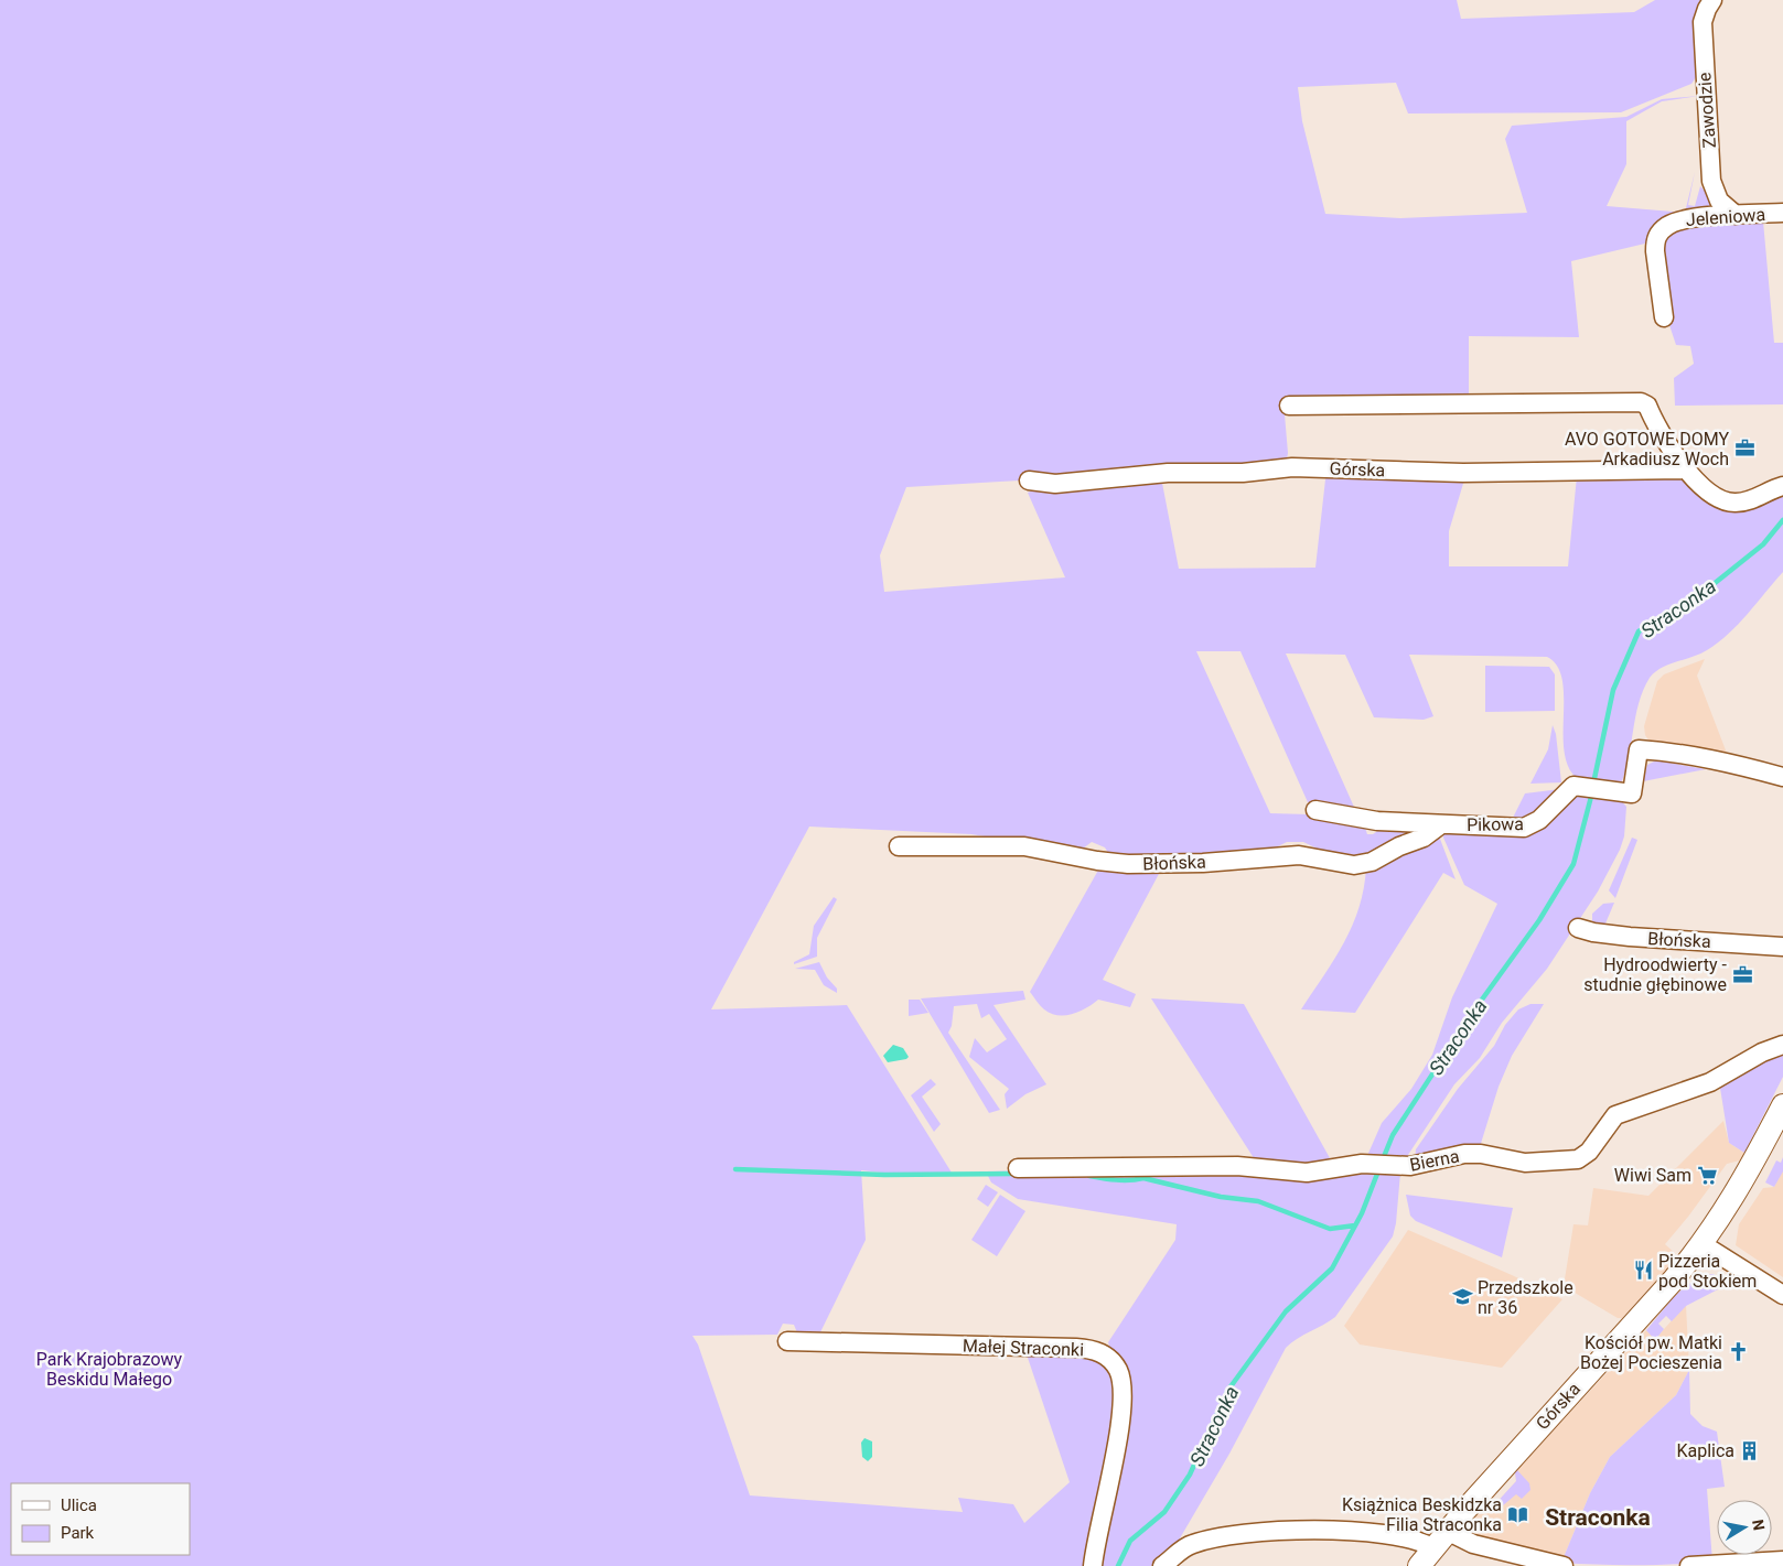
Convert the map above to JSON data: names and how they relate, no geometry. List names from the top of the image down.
{
  "streets": {
    "street": [
      "Zawodzie",
      "Jeleniowa",
      "Górska",
      "Pikowa",
      "Błońska",
      "Bierna",
      "Małej Straconki"
    ]
  },
  "crossings": [
    ["Zawodzie", "Jeleniowa"],
    ["Pikowa", "Błońska"]
  ],
  "districts": ["Straconka"],
  "water": ["Straconka"],
  "parks": ["Park Krajobrazowy Beskidu Małego"],
  "places": {
    "office": ["AVO GOTOWE DOMY Arkadiusz Woch", "Hydroodwierty - studnie głębinowe"],
    "supermarket": ["Wiwi Sam"],
    "restaurant": ["Pizzeria pod Stokiem"],
    "school or university": ["Przedszkole nr 36"],
    "church": ["Kościół pw. Matki Bożej Pocieszenia"],
    "building": ["Kaplica"],
    "library": ["Książnica Beskidzka Filia Straconka"]
  },
  "legend": ["Ulica", "Park"],
  "north": "right"
}
